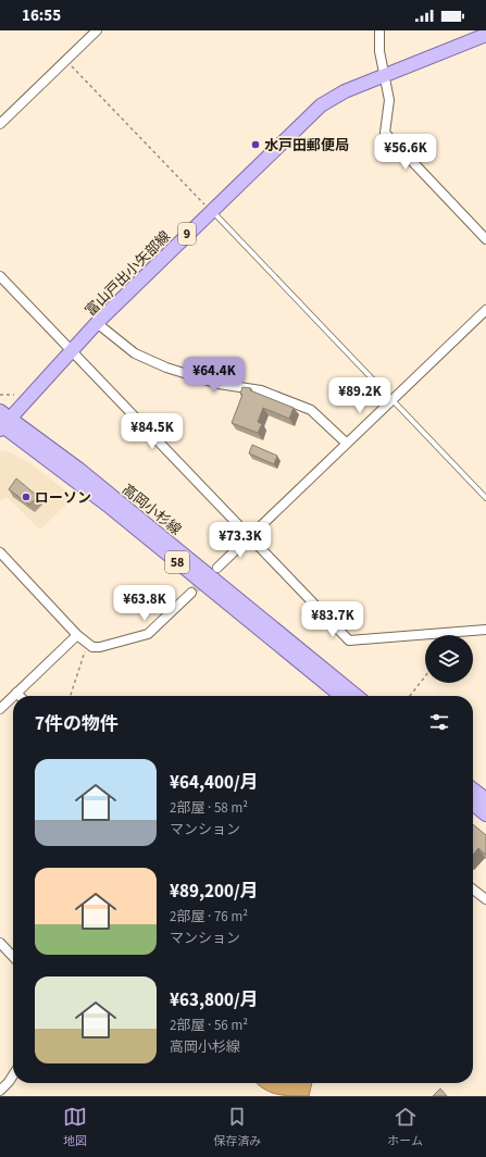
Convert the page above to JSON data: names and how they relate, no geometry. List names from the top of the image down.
{
  "streets": {
    "main road": [
      "9",
      "富山戸出小矢部線",
      "高岡小杉線",
      "58"
    ]
  },
  "crossings": [
    ["富山戸出小矢部線", "高岡小杉線"]
  ],
  "places": ["水戸田郵便局", "ローソン"],
  "page": {
    "status": "16:55",
    "price": [
      "¥56.6K",
      "¥64.4K",
      "¥89.2K",
      "¥84.5K",
      "¥73.3K",
      "¥63.8K",
      "¥83.7K"
    ],
    "heading": "7件の物件",
    "list": [
      {
        "name": "¥64,400/月",
        "note": "2部屋 · 58 m² · マンション"
      },
      {
        "name": "¥89,200/月",
        "note": "2部屋 · 76 m² · マンション"
      },
      {
        "name": "¥63,800/月",
        "note": "2部屋 · 56 m² · 高岡小杉線"
      }
    ],
    "tabs": ["地図", "保存済み", "ホーム"]
  }
}
